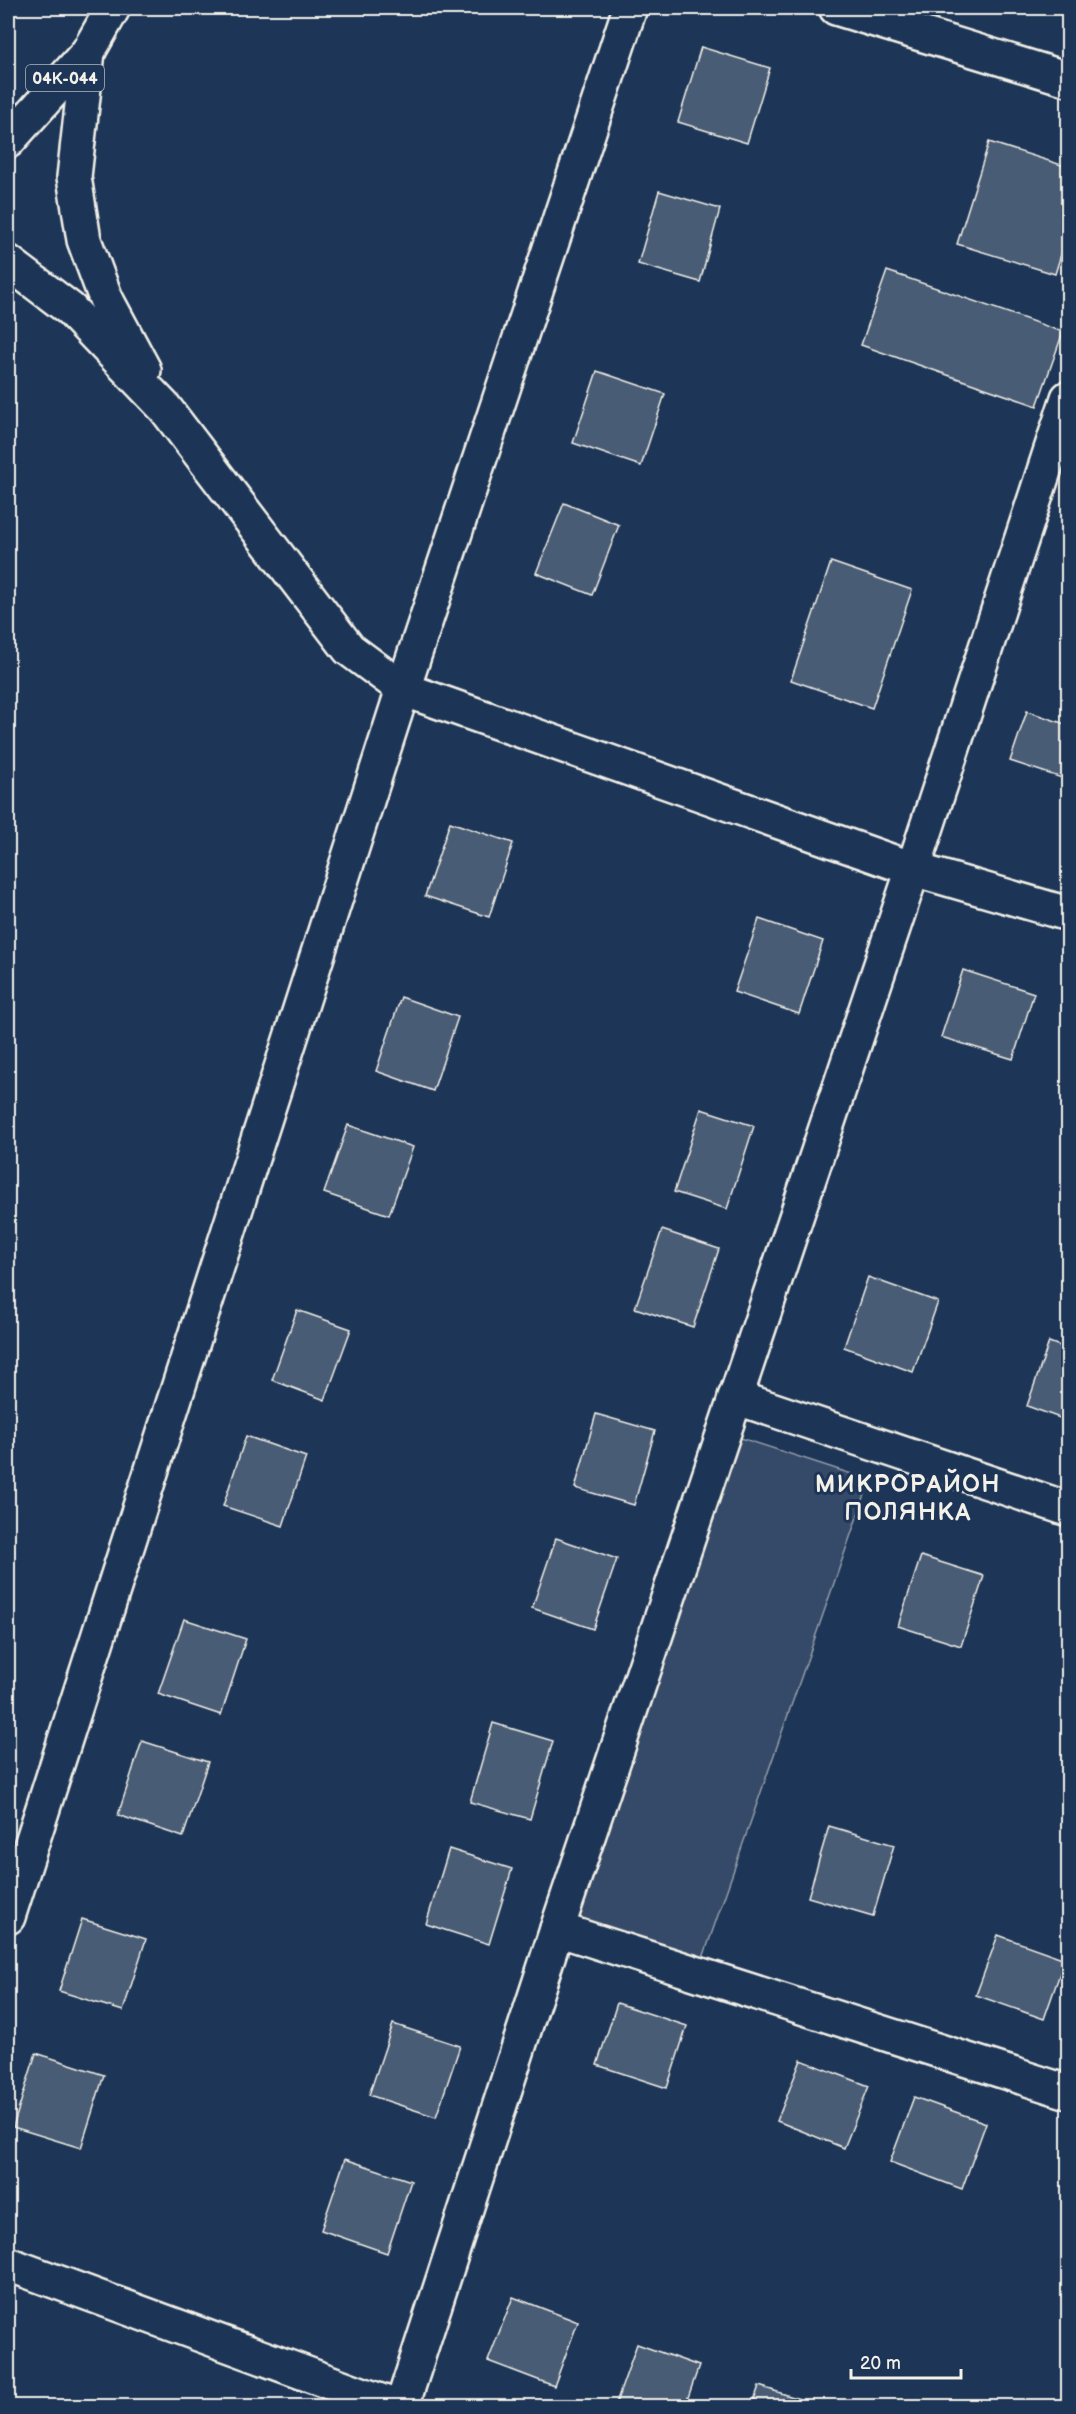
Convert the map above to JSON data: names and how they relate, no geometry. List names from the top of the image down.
{
  "streets": {
    "street": ["04К-044"]
  },
  "districts": ["МИКРОРАЙОН ПОЛЯНКА"],
  "scale_bar": "20 m"
}
